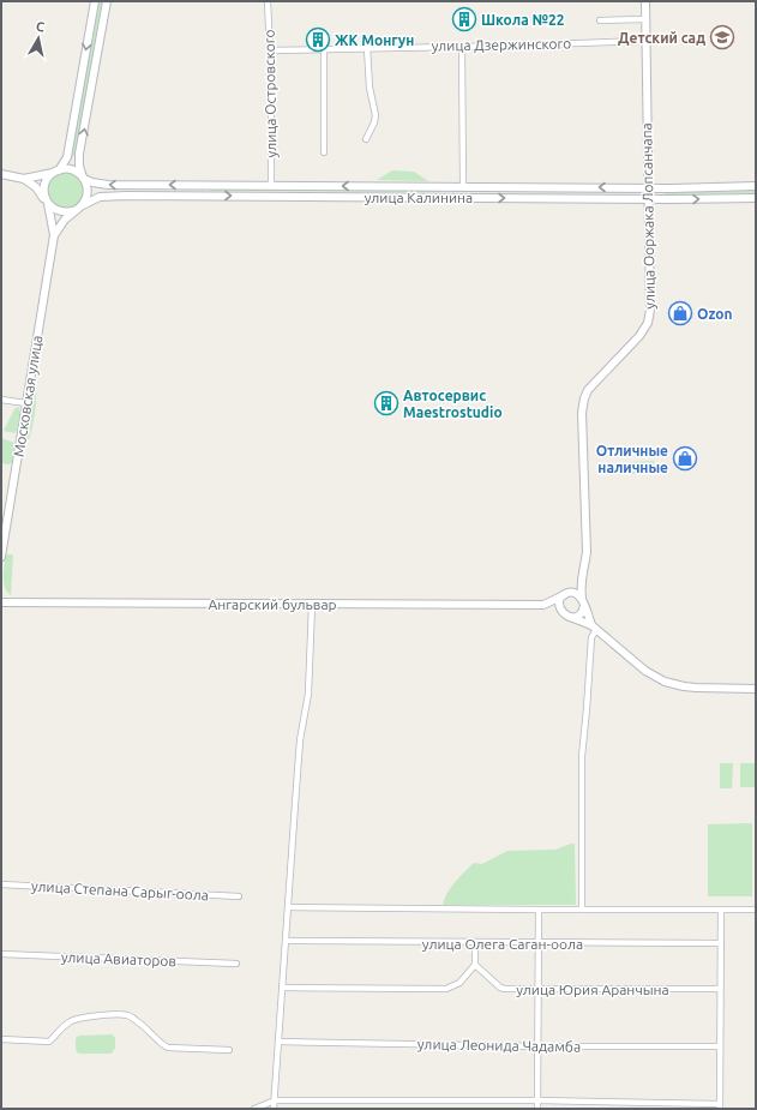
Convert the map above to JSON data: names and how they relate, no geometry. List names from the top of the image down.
{
  "streets": {
    "main road": [
      "улица Калинина",
      "улица Ооржака Лопсанчапа",
      "Московская улица",
      "Ангарский бульвар"
    ],
    "street": [
      "улица Дзержинского",
      "улица Островского",
      "улица Степана Сарыг-оола",
      "улица Олега Саган-оола",
      "улица Авиаторов",
      "улица Юрия Аранчына",
      "улица Леонида Чадамба"
    ]
  },
  "crossings": [
    ["улица Дзержинского", "улица Островского"],
    ["улица Дзержинского", "улица Ооржака Лопсанчапа"],
    ["улица Островского", "улица Калинина"],
    ["улица Калинина", "улица Ооржака Лопсанчапа"],
    ["улица Калинина", "Московская улица"],
    ["улица Ооржака Лопсанчапа", "Ангарский бульвар"]
  ],
  "places": {
    "building": ["Школа №22", "ЖК Монгун", "Автосервис Maestrostudio"],
    "school or university": ["Детский сад"],
    "shop": ["Ozon", "Отличные наличные"]
  },
  "north": "top"
}
